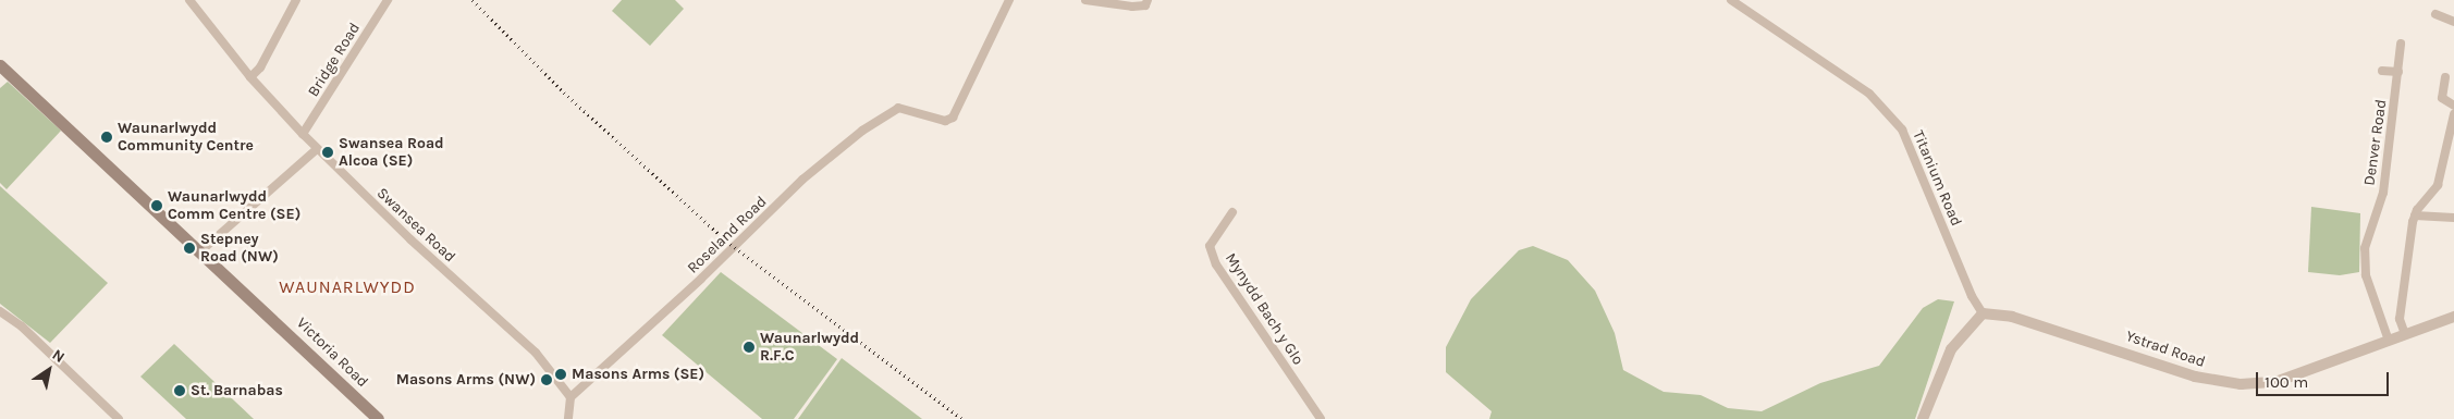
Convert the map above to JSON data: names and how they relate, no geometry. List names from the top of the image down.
{
  "streets": {
    "main road": ["Victoria Road"],
    "street": [
      "Bridge Road",
      "Denver Road",
      "Titanium Road",
      "Swansea Road",
      "Roseland Road",
      "Mynydd Bach y Glo",
      "Ystrad Road"
    ]
  },
  "crossings": [
    ["Bridge Road", "Swansea Road"],
    ["Denver Road", "Ystrad Road"],
    ["Titanium Road", "Ystrad Road"],
    ["Swansea Road", "Roseland Road"]
  ],
  "districts": ["WAUNARLWYDD"],
  "places": [
    "Waunarlwydd Community Centre",
    "Swansea Road Alcoa (SE)",
    "Waunarlwydd Comm Centre (SE)",
    "Stepney Road (NW)",
    "Waunarlwydd R.F.C",
    "Masons Arms (SE)",
    "Masons Arms (NW)",
    "St. Barnabas"
  ],
  "scale_bar": "100 m",
  "north": "top right"
}
